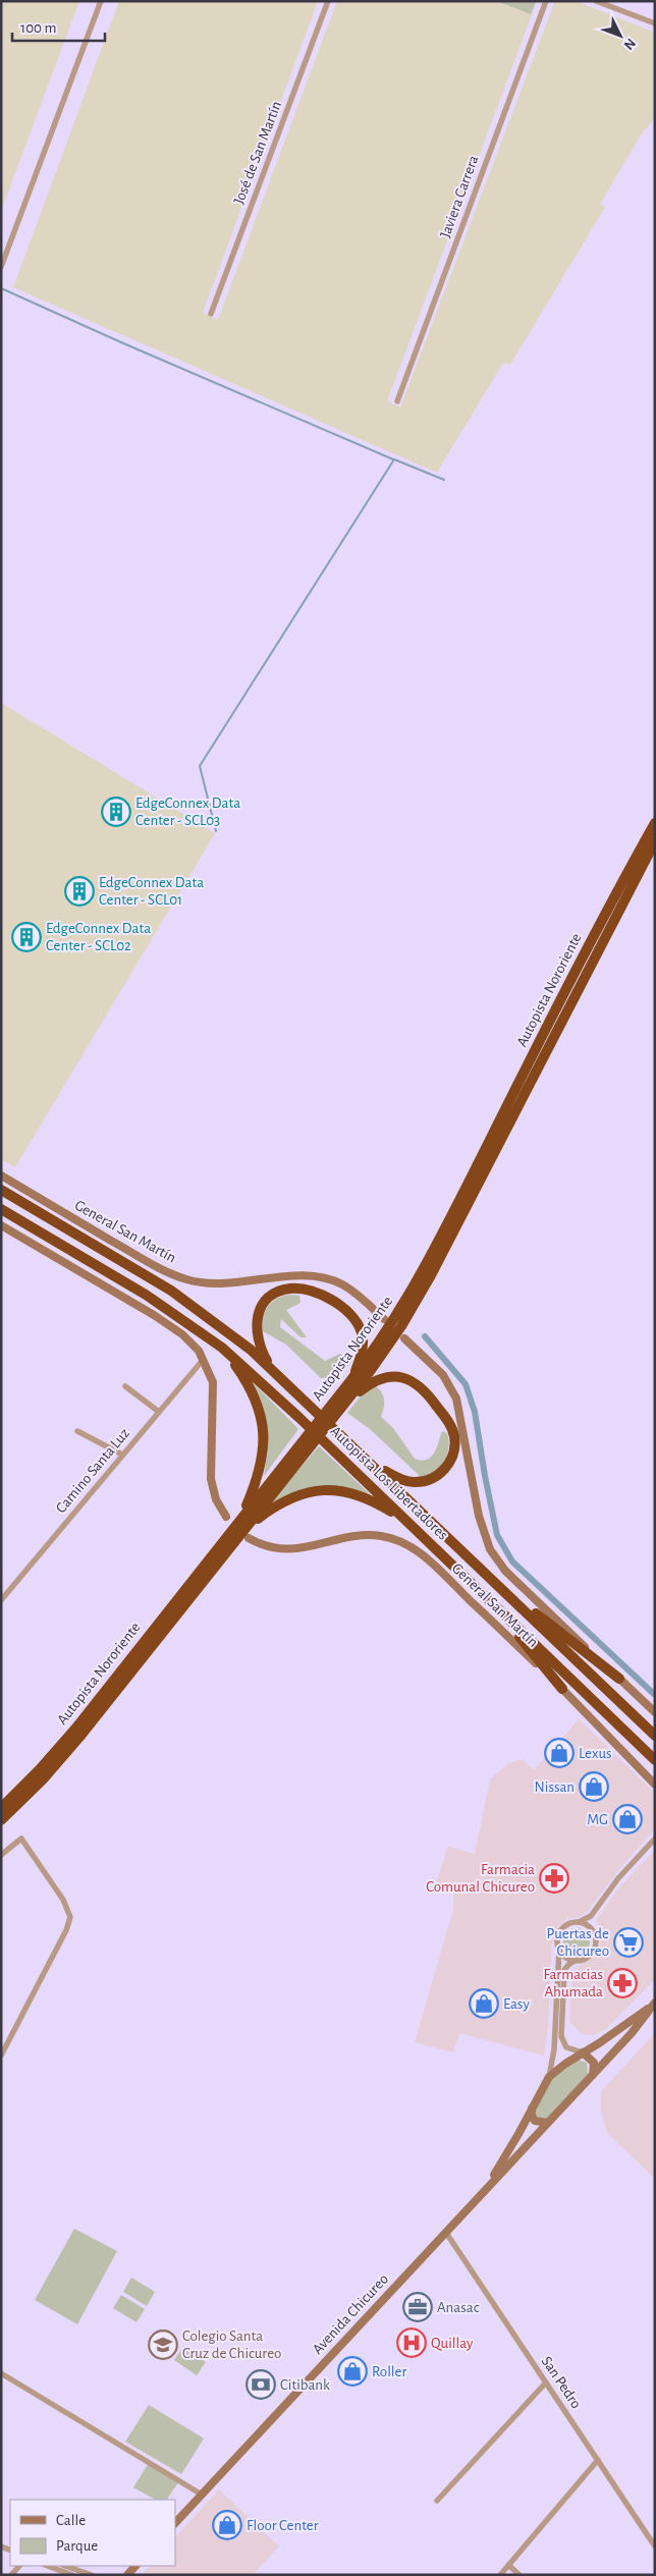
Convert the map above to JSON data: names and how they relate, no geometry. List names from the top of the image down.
{
  "streets": {
    "highway": ["Autopista Nororiente", "Autopista Los Libertadores"],
    "street": [
      "José de San Martín",
      "Javiera Carrera",
      "General San Martín",
      "Camino Santa Luz",
      "Avenida Chicureo",
      "San Pedro"
    ]
  },
  "crossings": [
    ["Avenida Chicureo", "San Pedro"]
  ],
  "places": {
    "building": ["EdgeConnex Data Center - SCL03", "EdgeConnex Data Center - SCL01", "EdgeConnex Data Center - SCL02"],
    "shop": [
      "Lexus",
      "Nissan",
      "MG",
      "Easy",
      "Roller",
      "Floor Center"
    ],
    "pharmacy": ["Farmacia Comunal Chicureo", "Farmacias Ahumada"],
    "supermarket": ["Puertas de Chicureo"],
    "office": ["Anasac"],
    "hospital": ["Quillay"],
    "school or university": ["Colegio Santa Cruz de Chicureo"],
    "bank": ["Citibank"]
  },
  "legend": ["Calle", "Parque"],
  "scale_bar": "100 m",
  "north": "bottom right"
}
